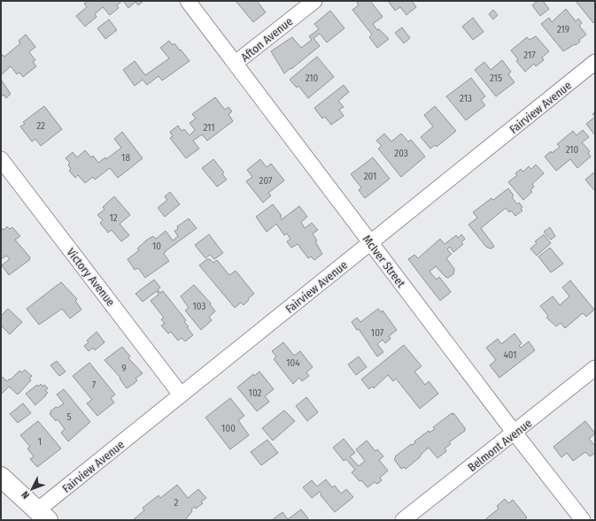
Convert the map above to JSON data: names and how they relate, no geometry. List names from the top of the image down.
{
  "streets": {
    "street": [
      "Afton Avenue",
      "Fairview Avenue",
      "McIver Street",
      "Victory Avenue",
      "Belmont Avenue"
    ]
  },
  "crossings": [
    ["Afton Avenue", "McIver Street"],
    ["Fairview Avenue", "McIver Street"],
    ["Fairview Avenue", "Victory Avenue"],
    ["McIver Street", "Belmont Avenue"]
  ],
  "house_numbers": [
    "219",
    "217",
    "210",
    "215",
    "213",
    "22",
    "211",
    "210",
    "203",
    "18",
    "201",
    "207",
    "12",
    "10",
    "103",
    "107",
    "401",
    "104",
    "9",
    "7",
    "102",
    "5",
    "100",
    "1",
    "2"
  ],
  "north": "bottom left"
}
